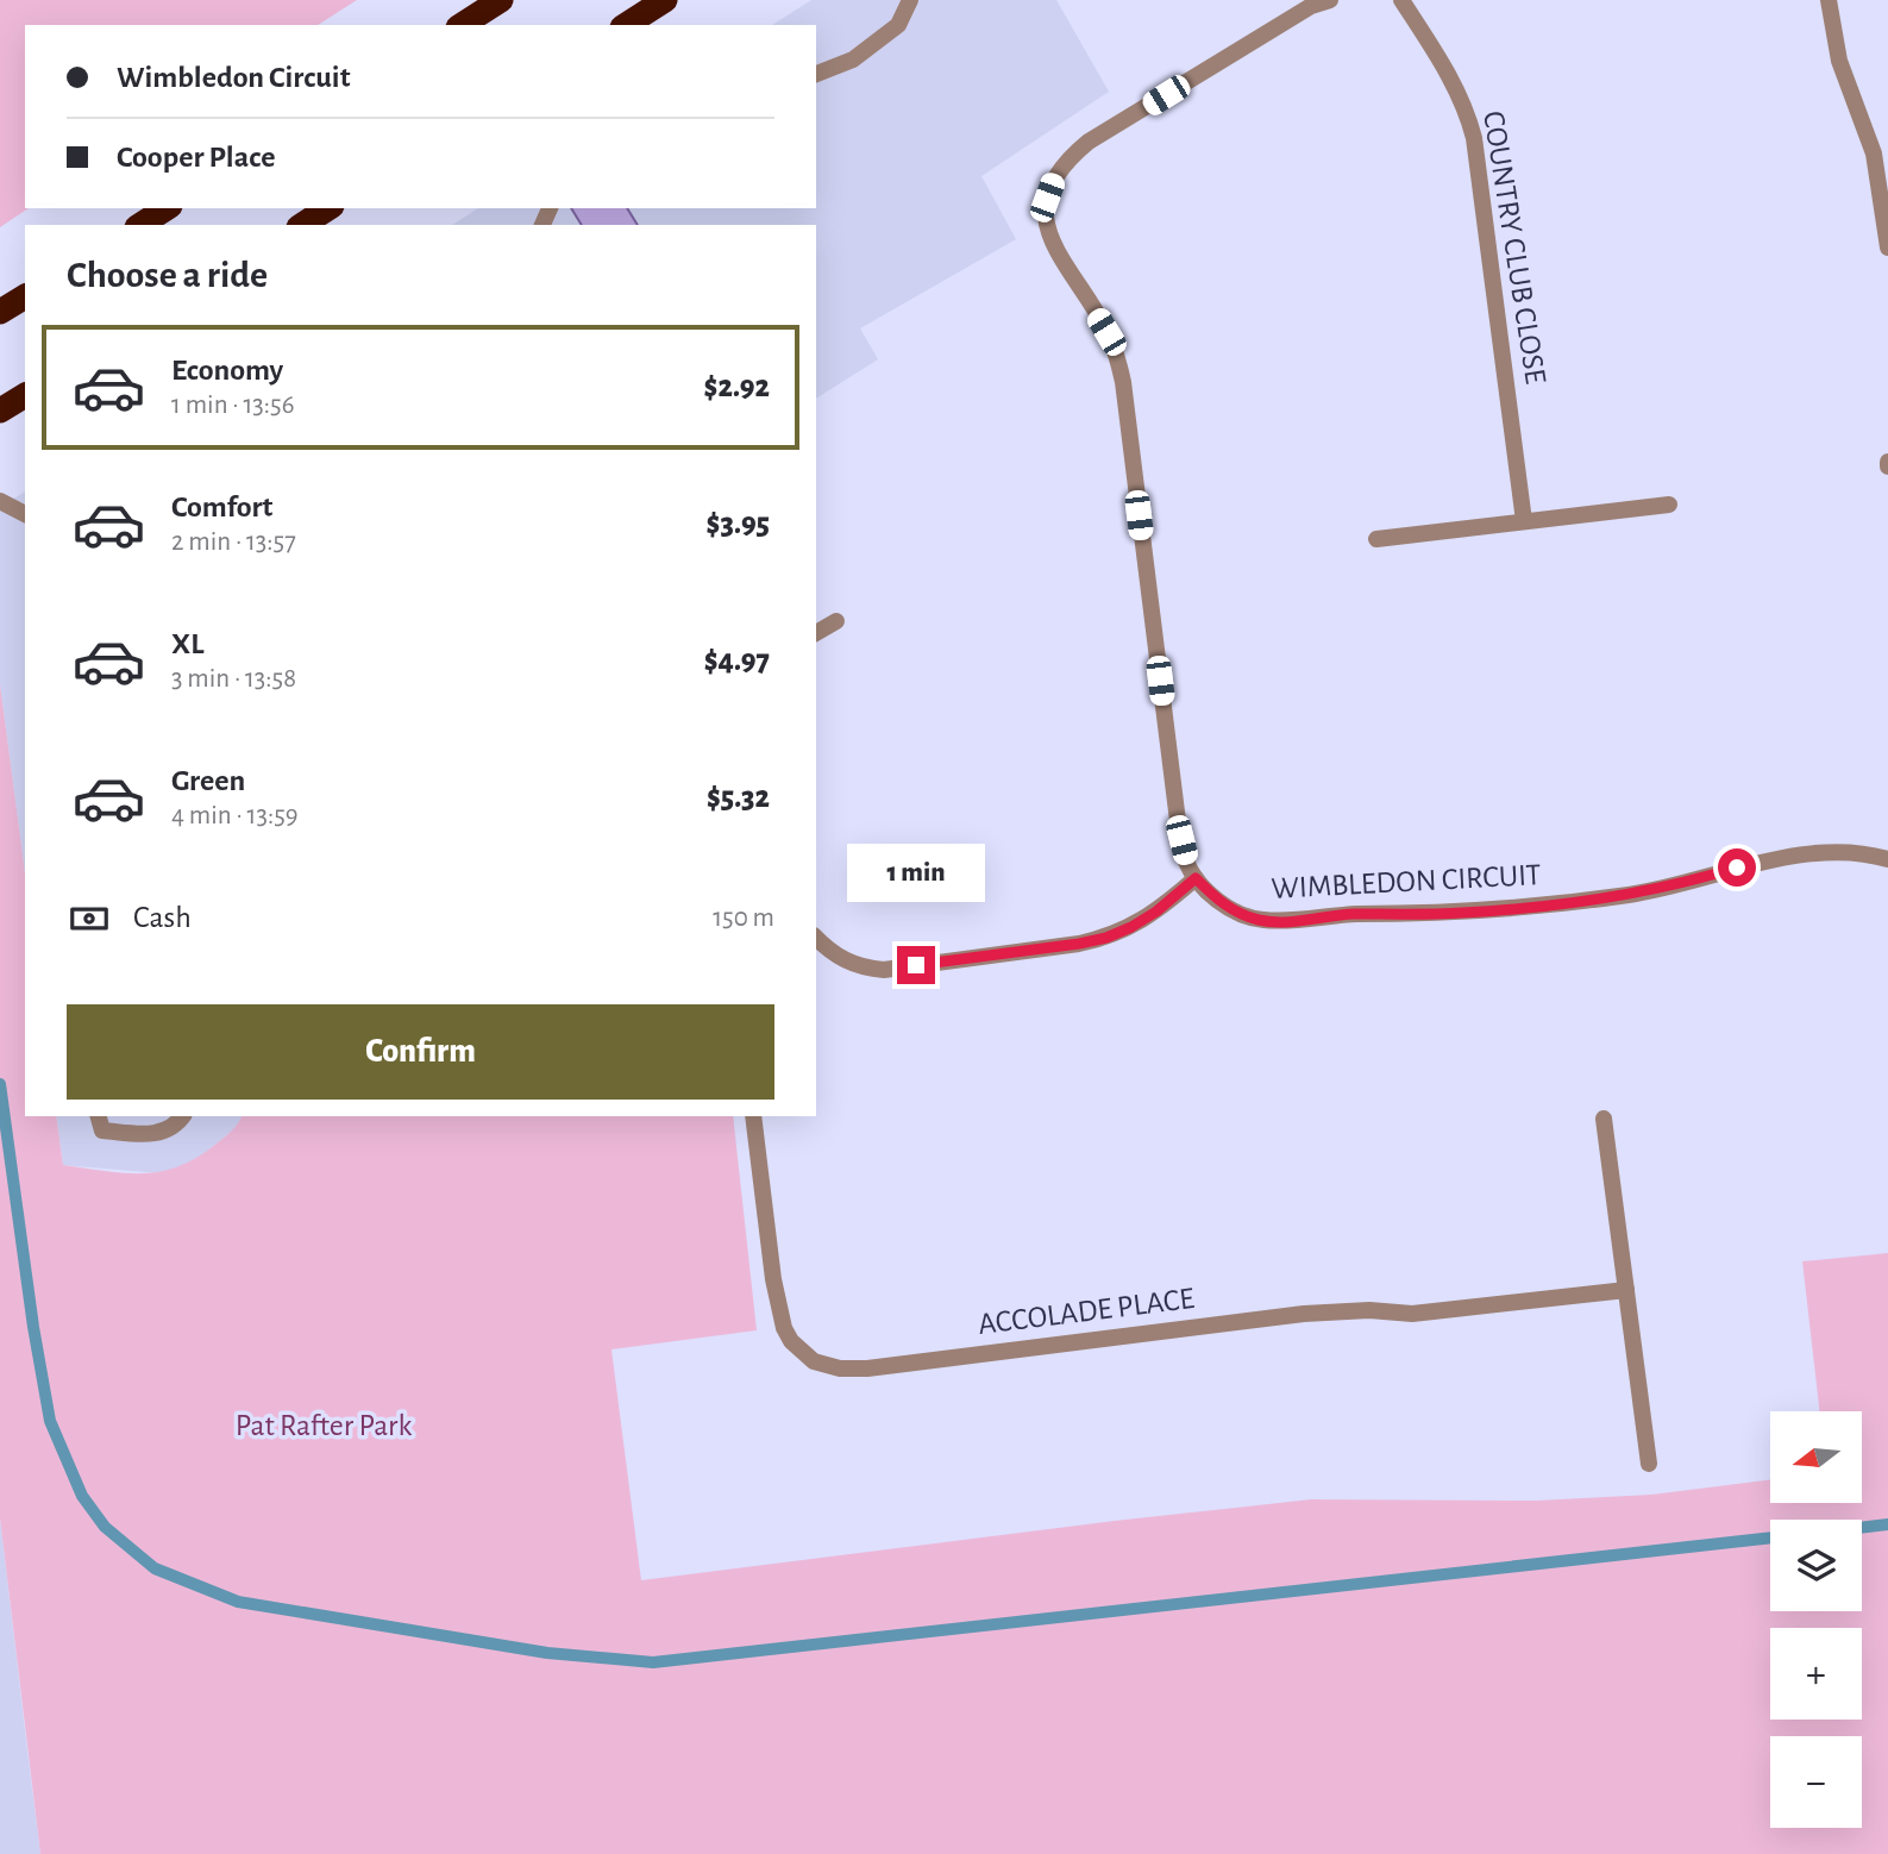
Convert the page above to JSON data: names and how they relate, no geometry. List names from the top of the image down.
{
  "streets": {
    "street": ["COUNTRY CLUB CLOSE", "WIMBLEDON CIRCUIT", "ACCOLADE PLACE"]
  },
  "parks": ["Pat Rafter Park"],
  "north": "left",
  "page": {
    "banner": ["Wimbledon Circuit", "Cooper Place"],
    "heading": "Choose a ride",
    "list": [
      {
        "name": "Economy",
        "note": "1 min · 13:56",
        "value": "$2.92"
      },
      {
        "name": "Comfort",
        "note": "2 min · 13:57",
        "value": "$3.95"
      },
      {
        "name": "XL",
        "note": "3 min · 13:58",
        "value": "$4.97"
      },
      {
        "name": "Green",
        "note": "4 min · 13:59",
        "value": "$5.32"
      }
    ],
    "bubble": "1 min",
    "pay": ["Cash", "150 m"],
    "buttons": "Confirm",
    "map_buttons": ["+", "−"]
  }
}
